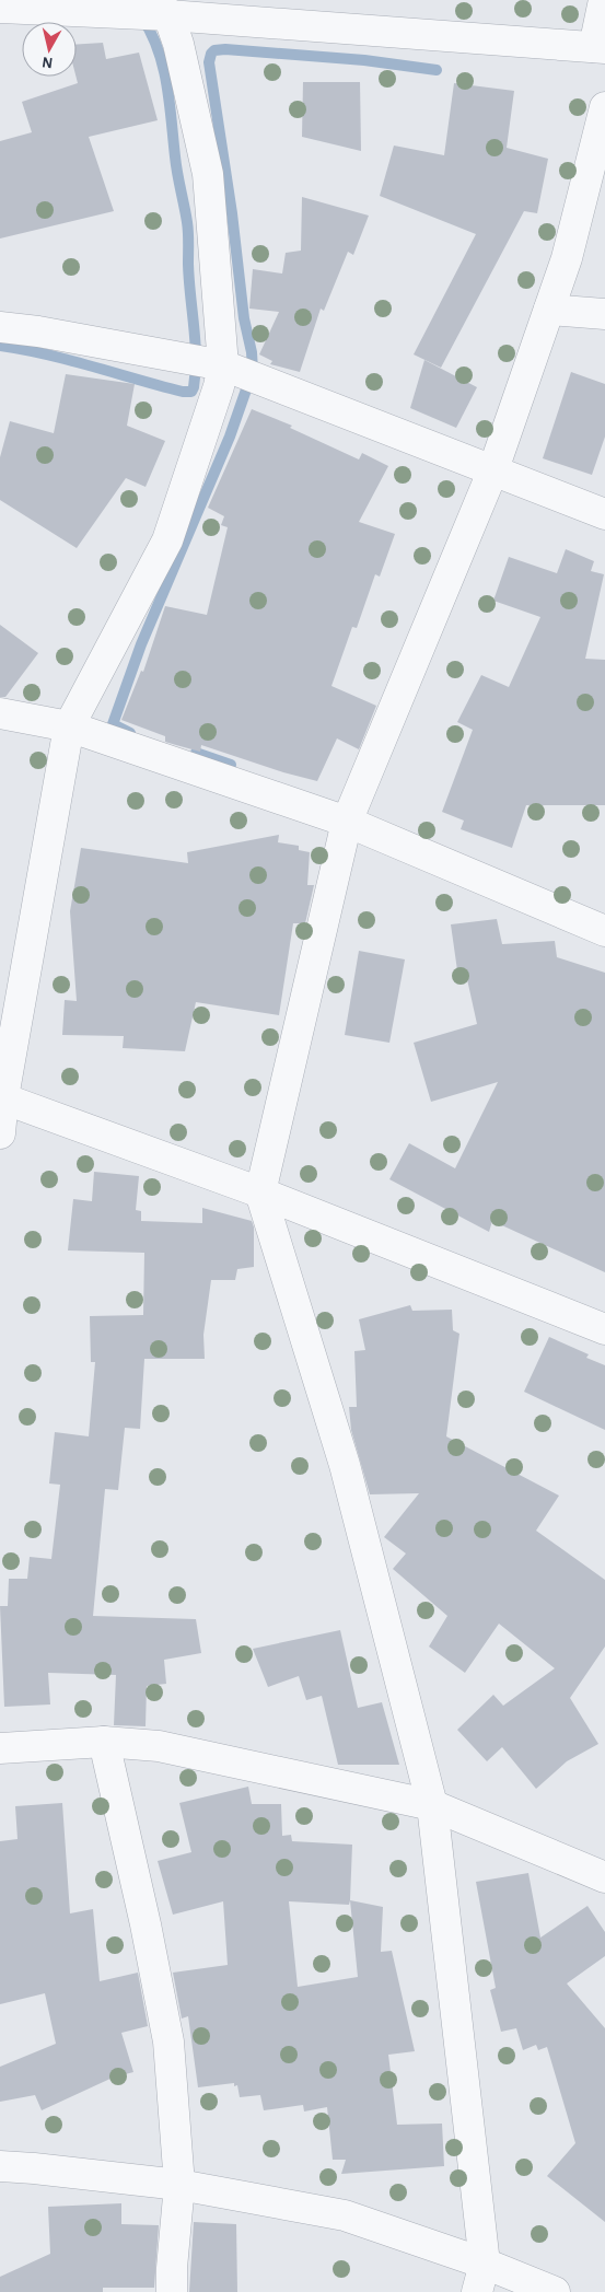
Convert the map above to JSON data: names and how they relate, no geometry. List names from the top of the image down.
{
  "north": "bottom"
}
